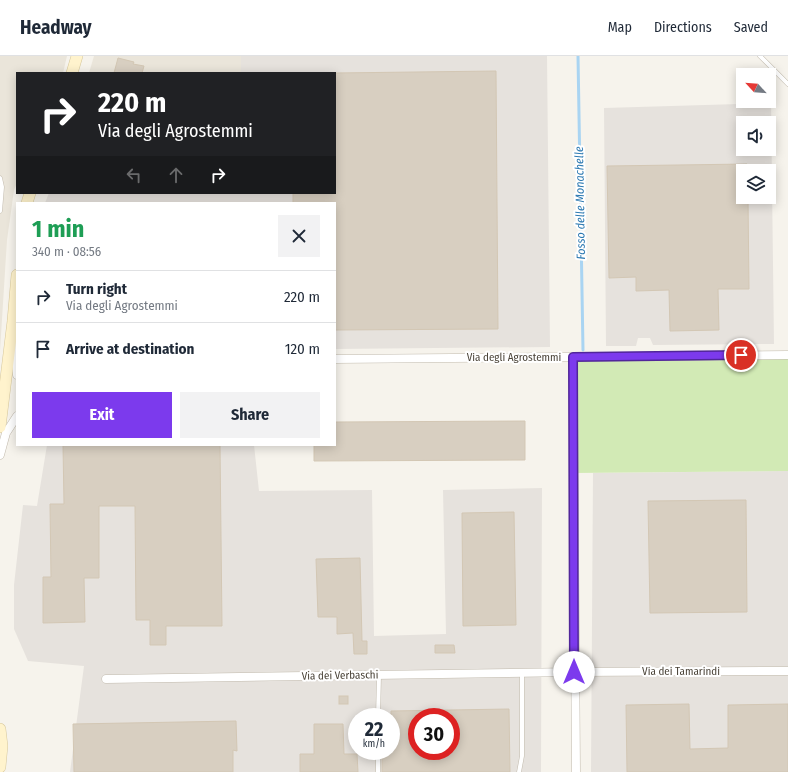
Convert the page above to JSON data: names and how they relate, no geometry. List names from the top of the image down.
{
  "streets": {
    "street": ["Via degli Agrostemmi", "Via dei Tamarindi", "Via dei Verbaschi"]
  },
  "crossings": [
    ["Via dei Tamarindi", "Via dei Verbaschi"]
  ],
  "water": ["Fosso delle Monachelle"],
  "north": "top left",
  "page": {
    "header": "Headway",
    "nav": ["Map", "Directions", "Saved"],
    "turn": ["220 m", "Via degli Agrostemmi"],
    "heading": ["1 min", "340 m · 08:56"],
    "list": [
      {
        "name": "Turn right",
        "note": "Via degli Agrostemmi",
        "value": "220 m"
      },
      {
        "name": "Arrive at destination",
        "value": "120 m"
      }
    ],
    "buttons": ["Exit", "Share"],
    "speed": "22 km/h",
    "limit": "30"
  }
}
